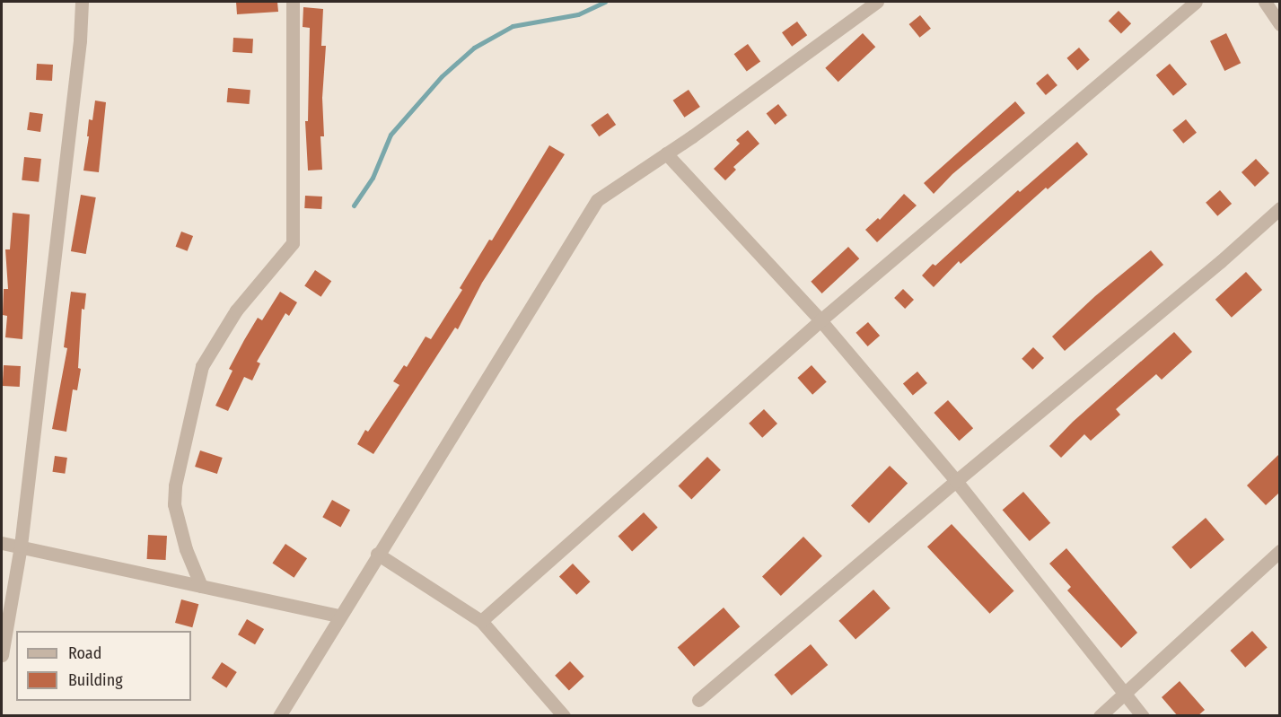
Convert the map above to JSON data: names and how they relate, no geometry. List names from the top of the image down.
{
  "legend": ["Road", "Building"]
}
